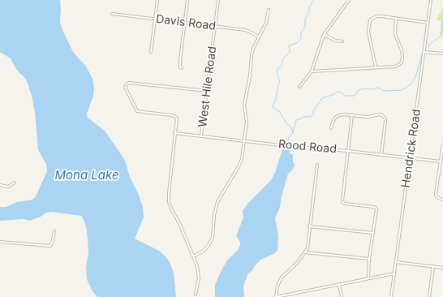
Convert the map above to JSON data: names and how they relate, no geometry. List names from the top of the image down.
{
  "streets": {
    "street": [
      "Davis Road",
      "West Hile Road",
      "Rood Road",
      "Hendrick Road"
    ]
  },
  "crossings": [
    ["Davis Road", "West Hile Road"],
    ["West Hile Road", "Rood Road"],
    ["Rood Road", "Hendrick Road"]
  ],
  "water": ["Mona Lake"]
}
